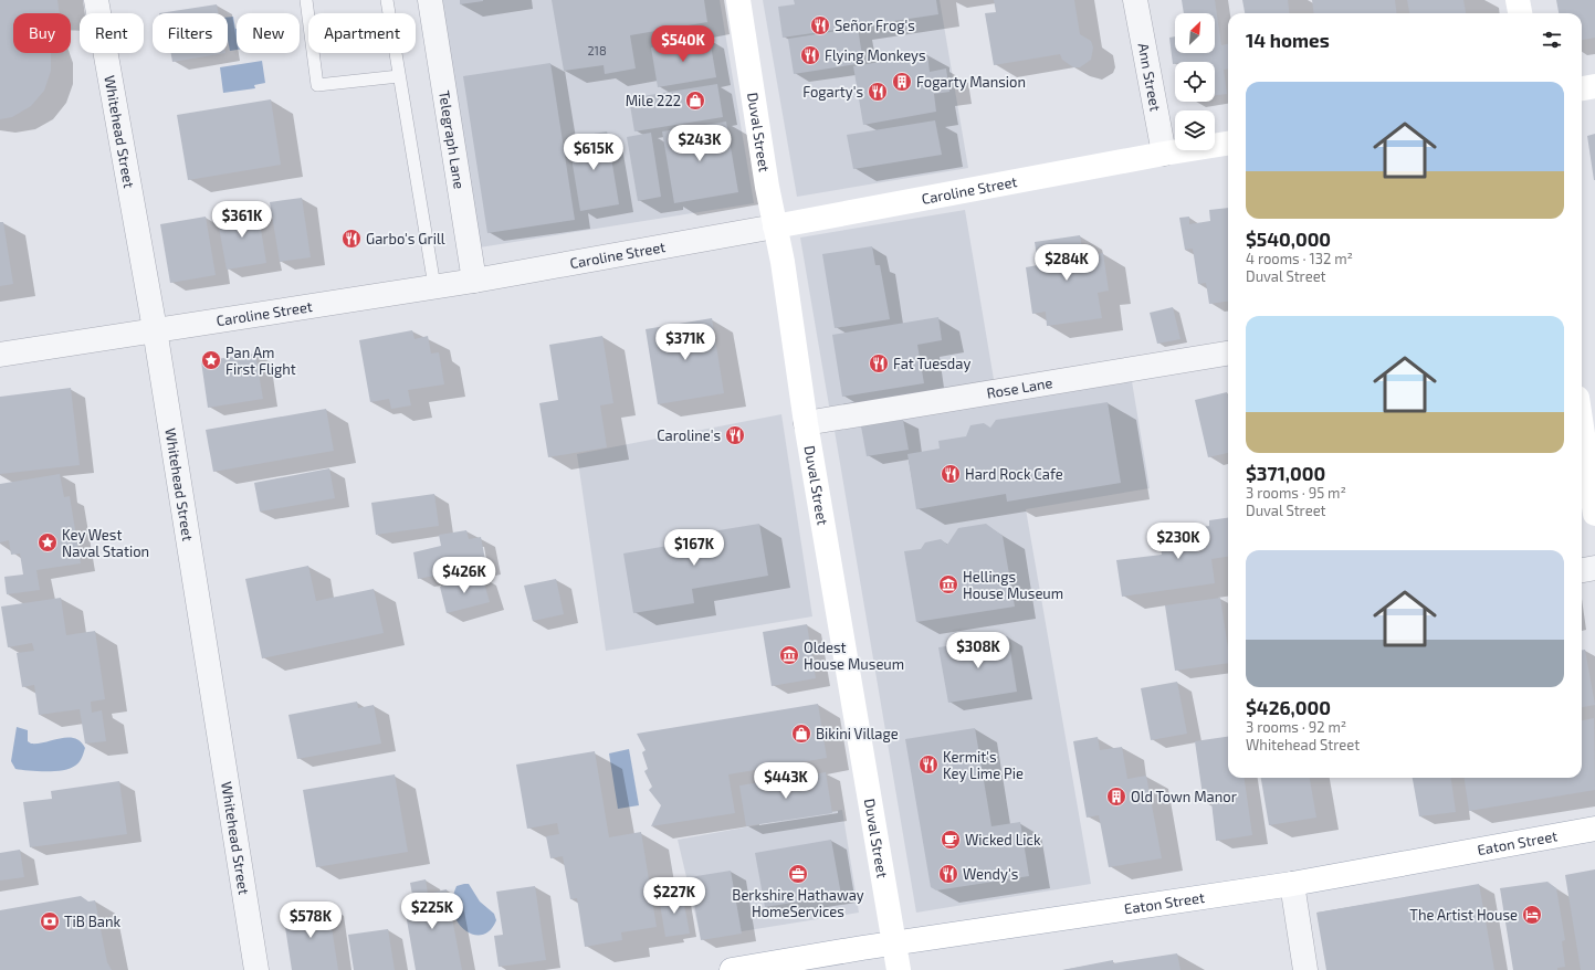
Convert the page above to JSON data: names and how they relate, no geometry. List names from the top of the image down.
{
  "streets": {
    "street": [
      "Ann Street",
      "Whitehead Street",
      "Duval Street",
      "Telegraph Lane",
      "Caroline Street",
      "Rose Lane",
      "Eaton Street"
    ]
  },
  "crossings": [
    ["Ann Street", "Caroline Street"],
    ["Whitehead Street", "Caroline Street"],
    ["Duval Street", "Caroline Street"],
    ["Duval Street", "Rose Lane"],
    ["Duval Street", "Eaton Street"],
    ["Telegraph Lane", "Caroline Street"]
  ],
  "places": {
    "restaurant": [
      "Señor Frog's",
      "Flying Monkeys",
      "Fogarty's",
      "Garbo's Grill",
      "Fat Tuesday",
      "Caroline's",
      "Hard Rock Cafe",
      "Kermit's Key Lime Pie",
      "Wendy's"
    ],
    "building": ["Fogarty Mansion", "Old Town Manor"],
    "shop": ["Mile 222", "Bikini Village"],
    "place": ["Pan Am First Flight", "Key West Naval Station"],
    "museum": ["Hellings House Museum", "Oldest House Museum"],
    "cafe": ["Wicked Lick"],
    "office": ["Berkshire Hathaway HomeServices"],
    "hotel": ["The Artist House"],
    "bank": ["TiB Bank"]
  },
  "house_numbers": ["218"],
  "north": "top right",
  "page": {
    "chip": [
      "Buy",
      "Rent",
      "Filters",
      "New",
      "Apartment"
    ],
    "heading": "14 homes",
    "price": [
      "$540K",
      "$243K",
      "$615K",
      "$361K",
      "$284K",
      "$371K",
      "$230K",
      "$167K",
      "$426K",
      "$308K",
      "$443K",
      "$227K",
      "$225K",
      "$578K"
    ],
    "list": [
      {
        "name": "$540,000",
        "note": "4 rooms · 132 m² · Duval Street"
      },
      {
        "name": "$371,000",
        "note": "3 rooms · 95 m² · Duval Street"
      },
      {
        "name": "$426,000",
        "note": "3 rooms · 92 m² · Whitehead Street"
      }
    ]
  }
}
